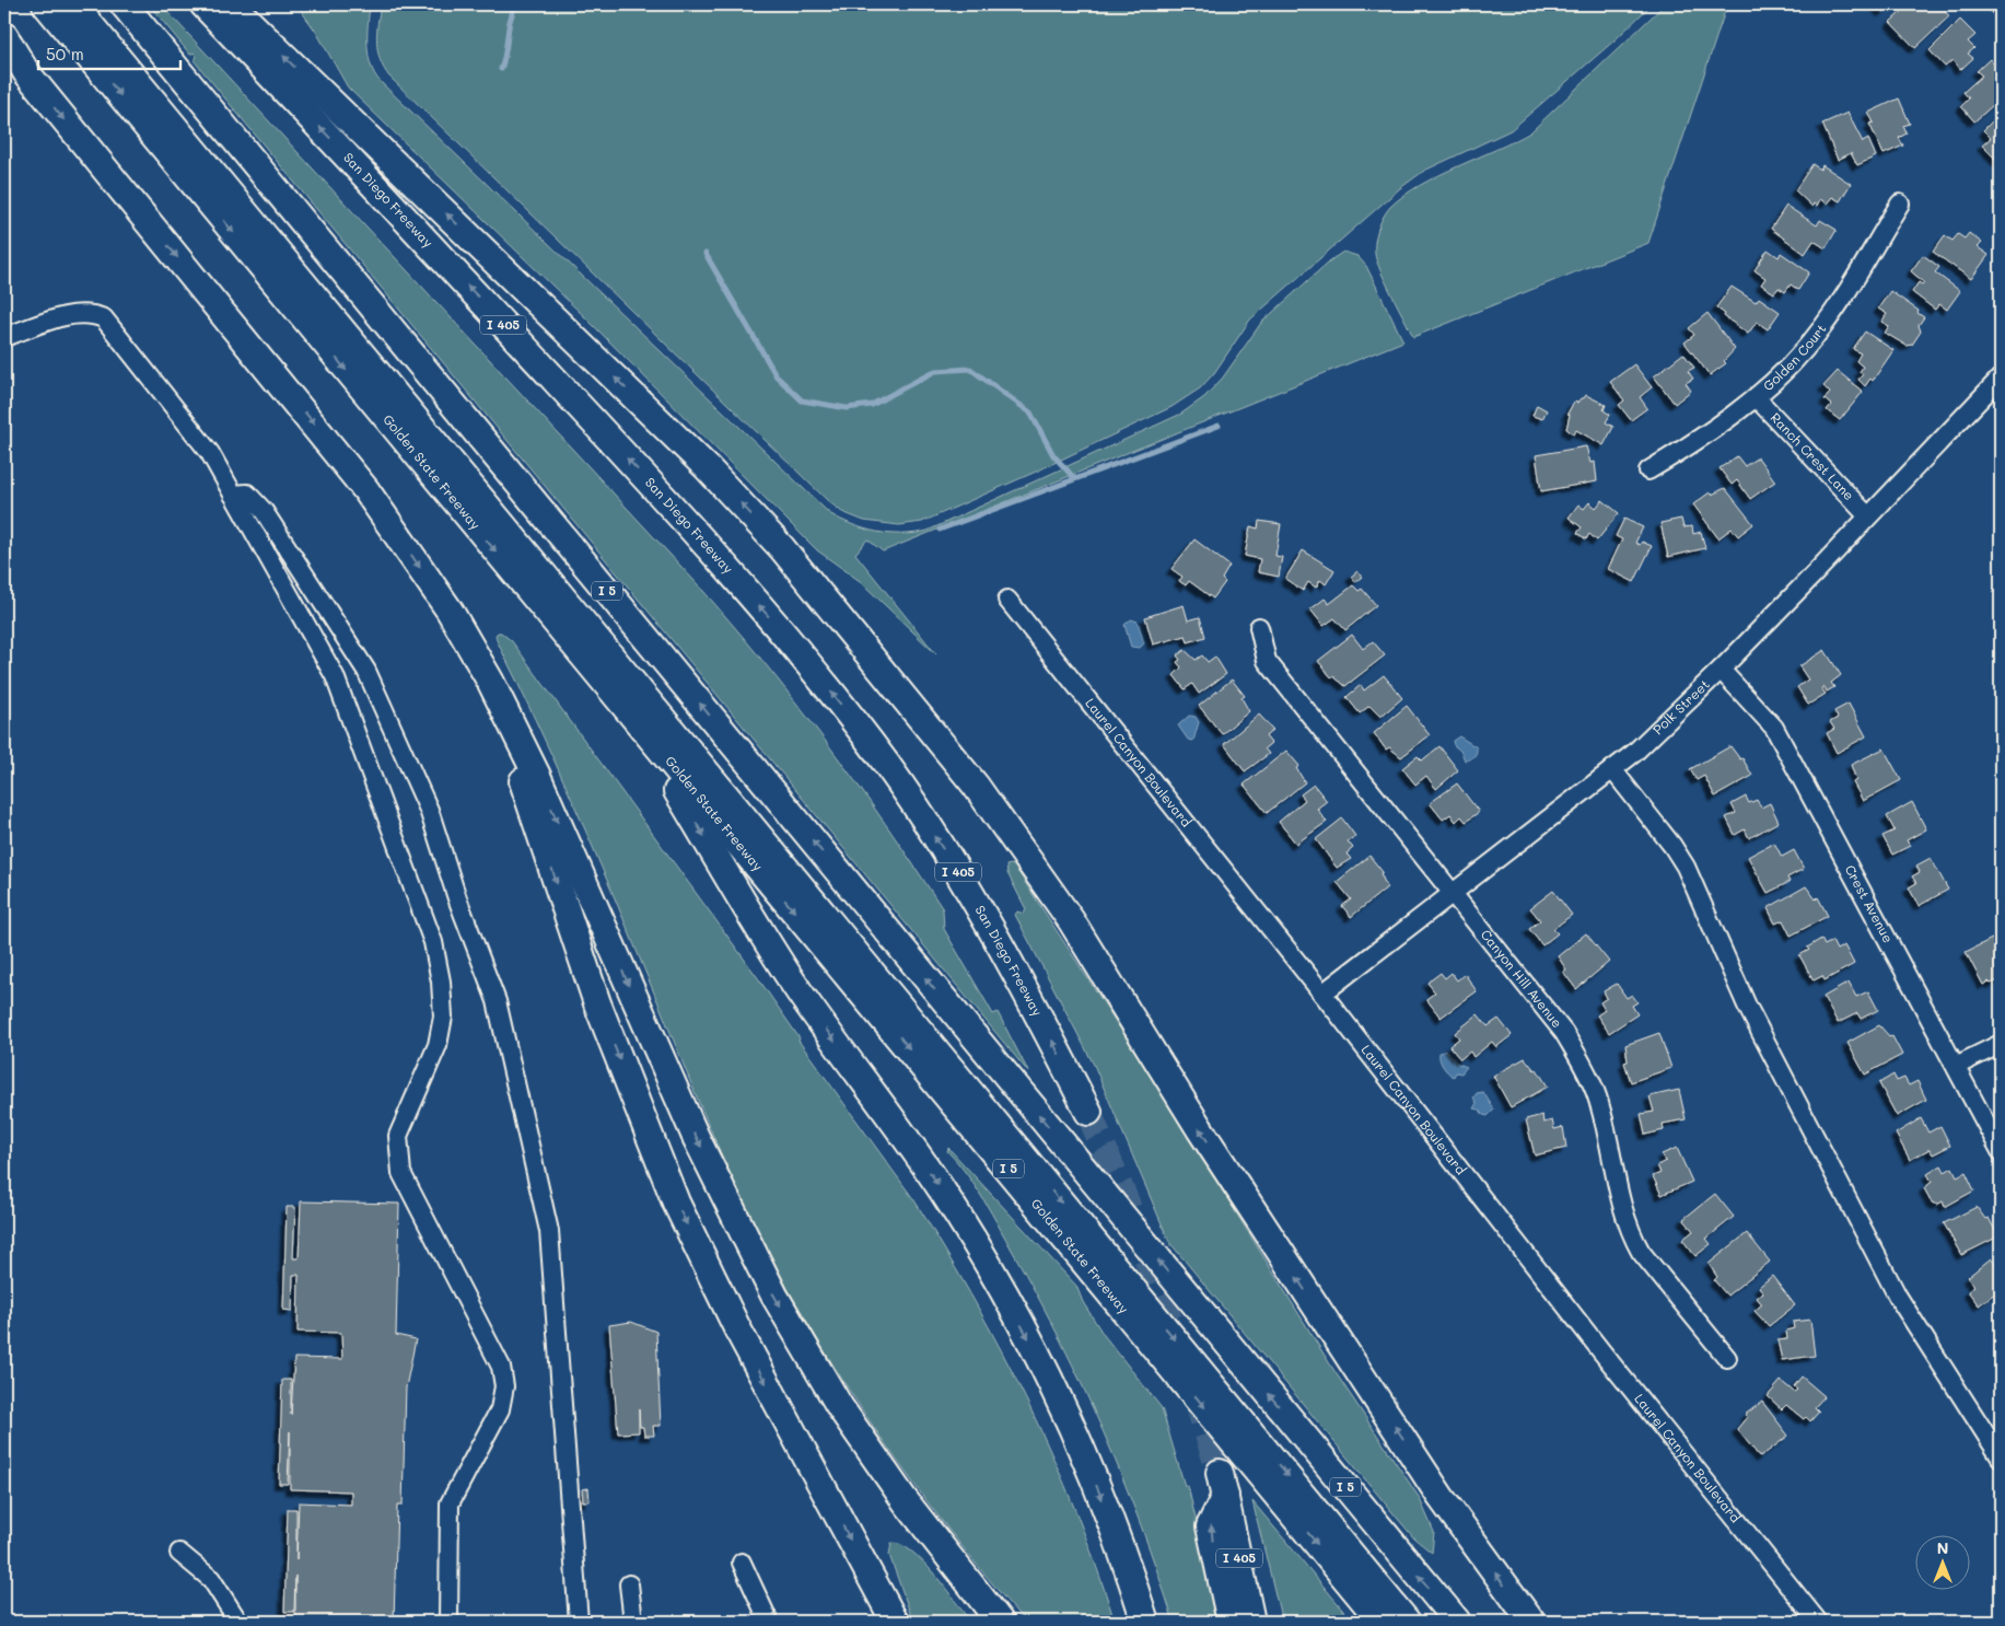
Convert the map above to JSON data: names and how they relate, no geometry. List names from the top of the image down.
{
  "streets": {
    "highway": [
      "San Diego Freeway",
      "I 405",
      "Golden State Freeway",
      "I 5"
    ],
    "street": [
      "Golden Court",
      "Ranch Crest Lane",
      "Polk Street",
      "Laurel Canyon Boulevard",
      "Crest Avenue",
      "Canyon Hill Avenue"
    ]
  },
  "crossings": [
    ["Golden Court", "Ranch Crest Lane"],
    ["Ranch Crest Lane", "Polk Street"],
    ["Polk Street", "Laurel Canyon Boulevard"],
    ["Polk Street", "Crest Avenue"],
    ["Polk Street", "Canyon Hill Avenue"]
  ],
  "scale_bar": "50 m",
  "north": "top"
}
